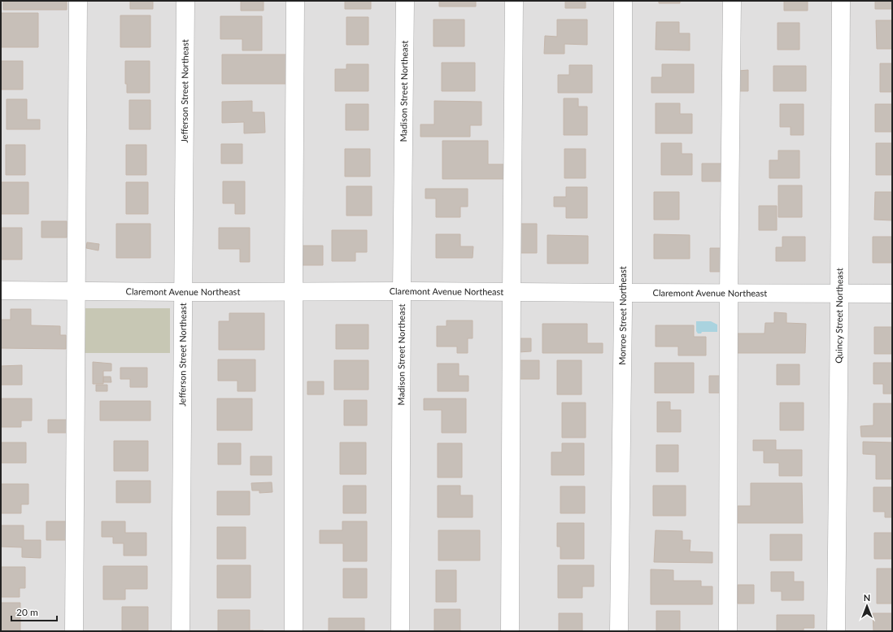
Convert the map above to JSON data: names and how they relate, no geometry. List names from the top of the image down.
{
  "streets": {
    "street": [
      "Jefferson Street Northeast",
      "Madison Street Northeast",
      "Claremont Avenue Northeast",
      "Monroe Street Northeast",
      "Quincy Street Northeast"
    ]
  },
  "crossings": [
    ["Jefferson Street Northeast", "Claremont Avenue Northeast"],
    ["Madison Street Northeast", "Claremont Avenue Northeast"],
    ["Claremont Avenue Northeast", "Monroe Street Northeast"],
    ["Claremont Avenue Northeast", "Quincy Street Northeast"]
  ],
  "scale_bar": "20 m",
  "north": "top"
}
